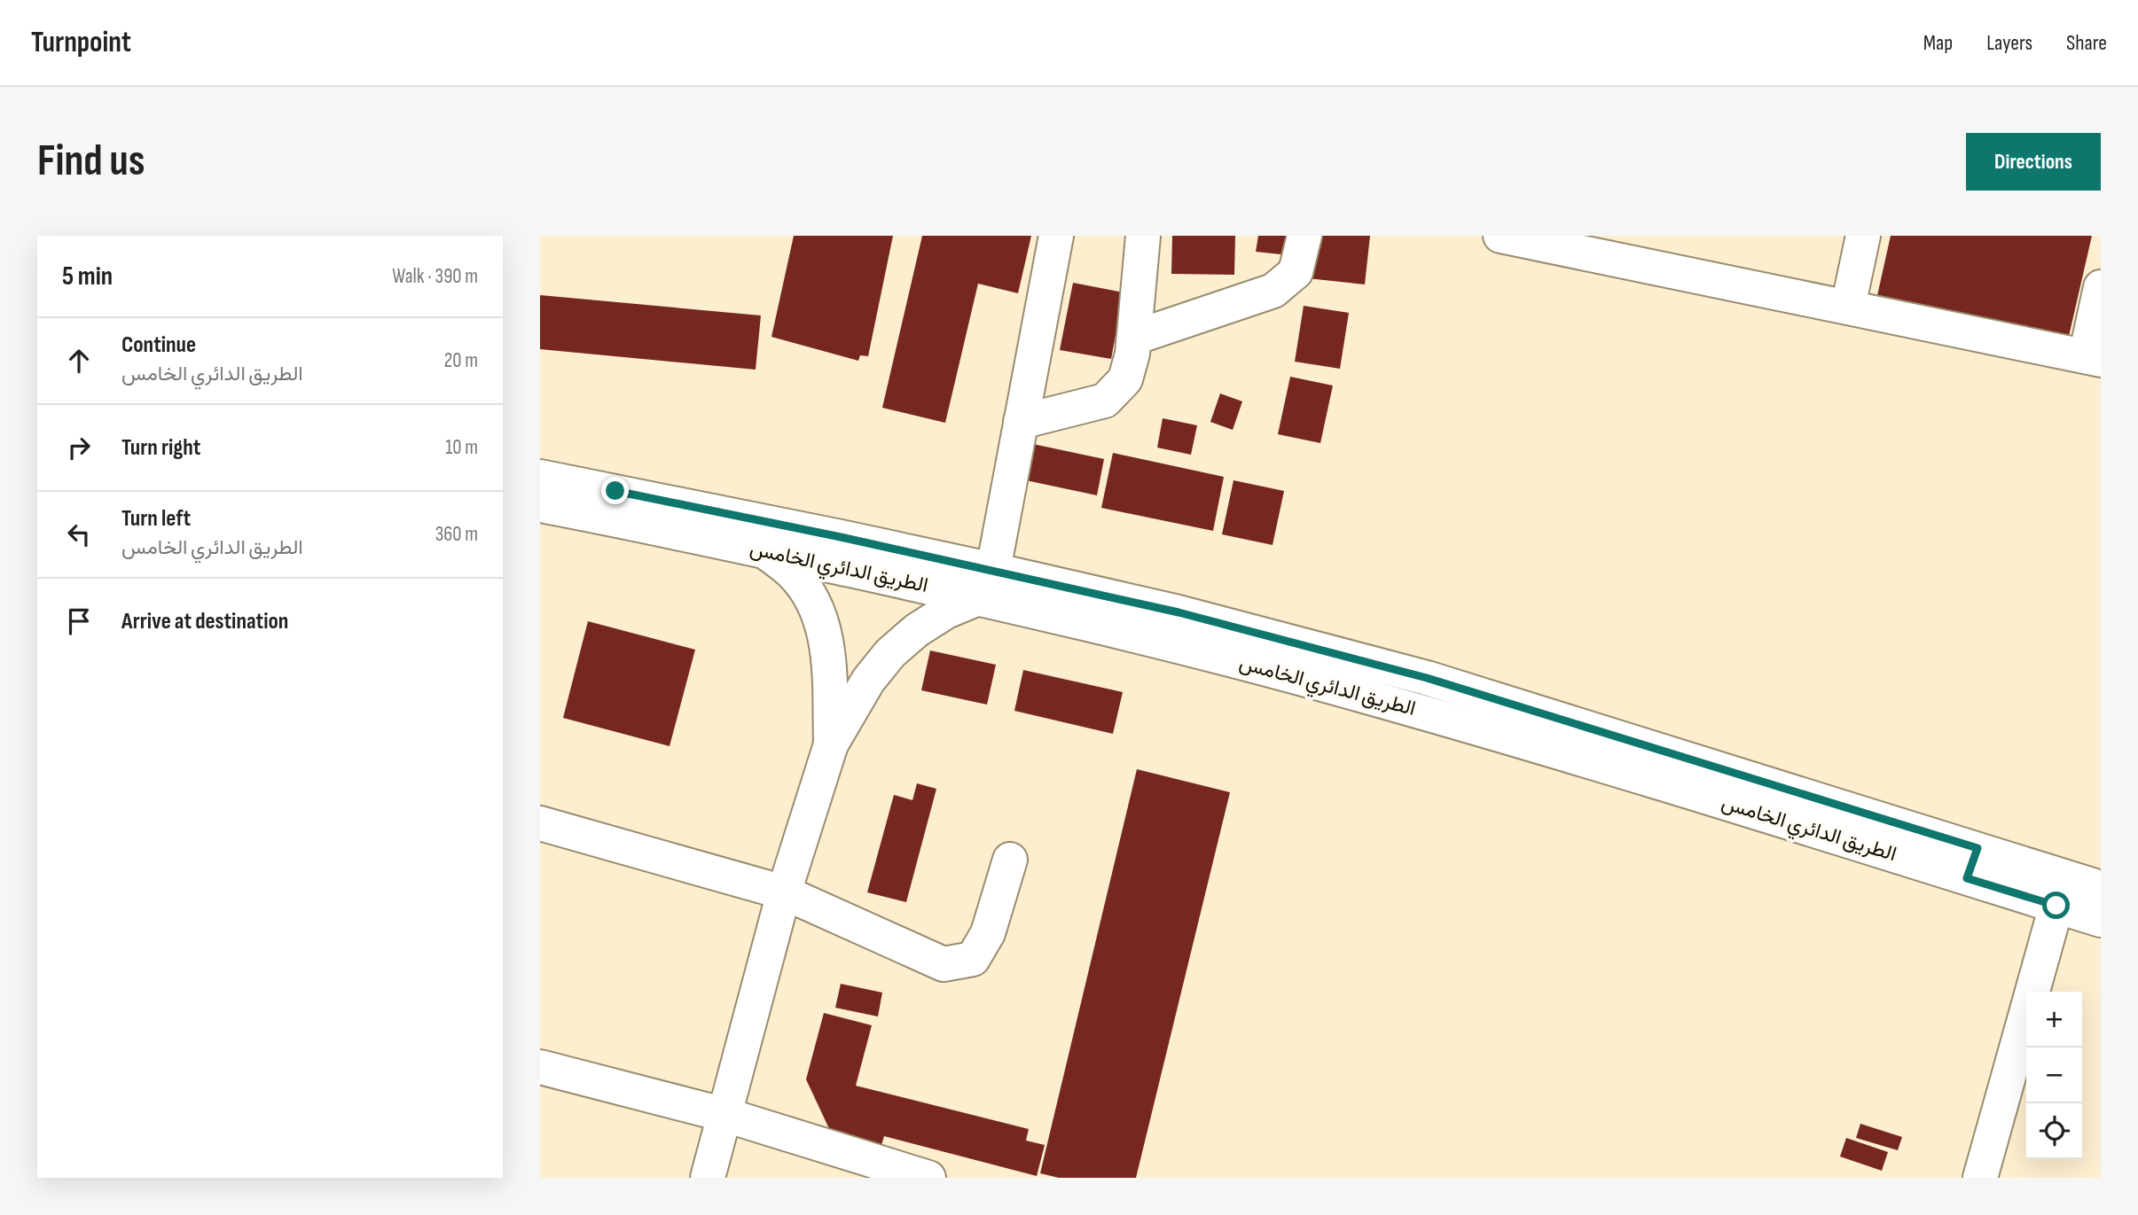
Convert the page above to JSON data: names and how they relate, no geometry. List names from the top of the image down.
{
  "streets": {
    "street": ["الطريق الدائري الخامس"]
  },
  "page": {
    "header": "Turnpoint",
    "nav": ["Map", "Layers", "Share"],
    "buttons": "Directions",
    "title": "Find us",
    "heading": ["5 min", "Walk · 390 m"],
    "list": [
      ["Continue", "الطريق الدائري الخامس", "20 m"],
      ["Turn right", "10 m"],
      ["Turn left", "الطريق الدائري الخامس", "360 m"],
      "Arrive at destination"
    ],
    "map_buttons": ["+", "−"]
  }
}
